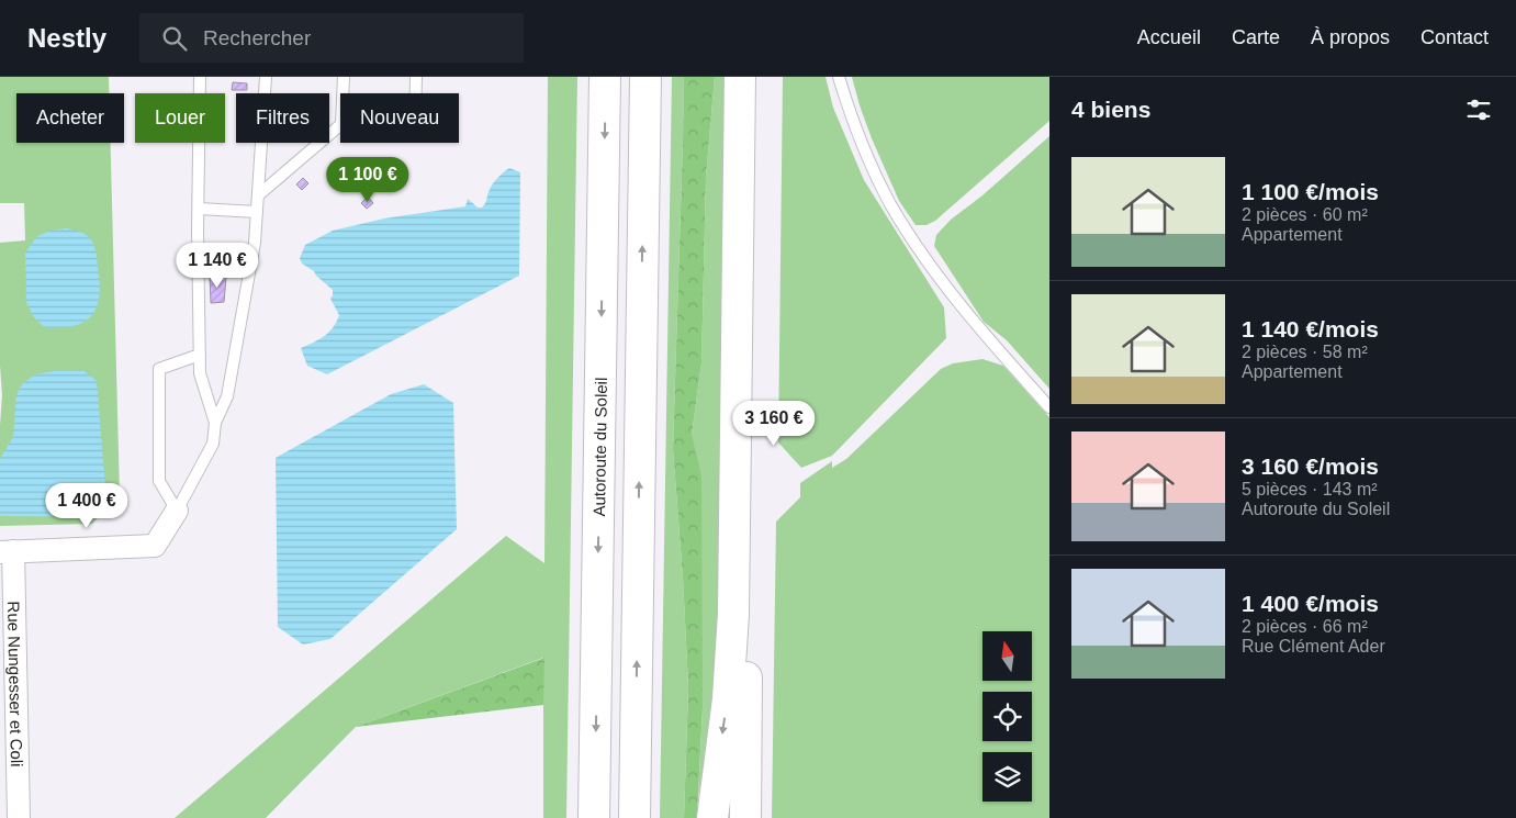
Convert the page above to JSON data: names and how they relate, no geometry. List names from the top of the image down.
{
  "streets": {
    "main road": ["Autoroute du Soleil"],
    "street": ["Rue Nungesser et Coli"]
  },
  "north": "top",
  "page": {
    "header": "Nestly",
    "search": "Rechercher",
    "nav": [
      "Accueil",
      "Carte",
      "À propos",
      "Contact"
    ],
    "heading": "4 biens",
    "chip": [
      "Acheter",
      "Louer",
      "Filtres",
      "Nouveau"
    ],
    "list": [
      {
        "name": "1 100 €/mois",
        "note": "2 pièces · 60 m² · Appartement"
      },
      {
        "name": "1 140 €/mois",
        "note": "2 pièces · 58 m² · Appartement"
      },
      {
        "name": "3 160 €/mois",
        "note": "5 pièces · 143 m² · Autoroute du Soleil"
      },
      {
        "name": "1 400 €/mois",
        "note": "2 pièces · 66 m² · Rue Clément Ader"
      }
    ],
    "price": [
      "1 100 €",
      "1 140 €",
      "3 160 €",
      "1 400 €"
    ]
  }
}
